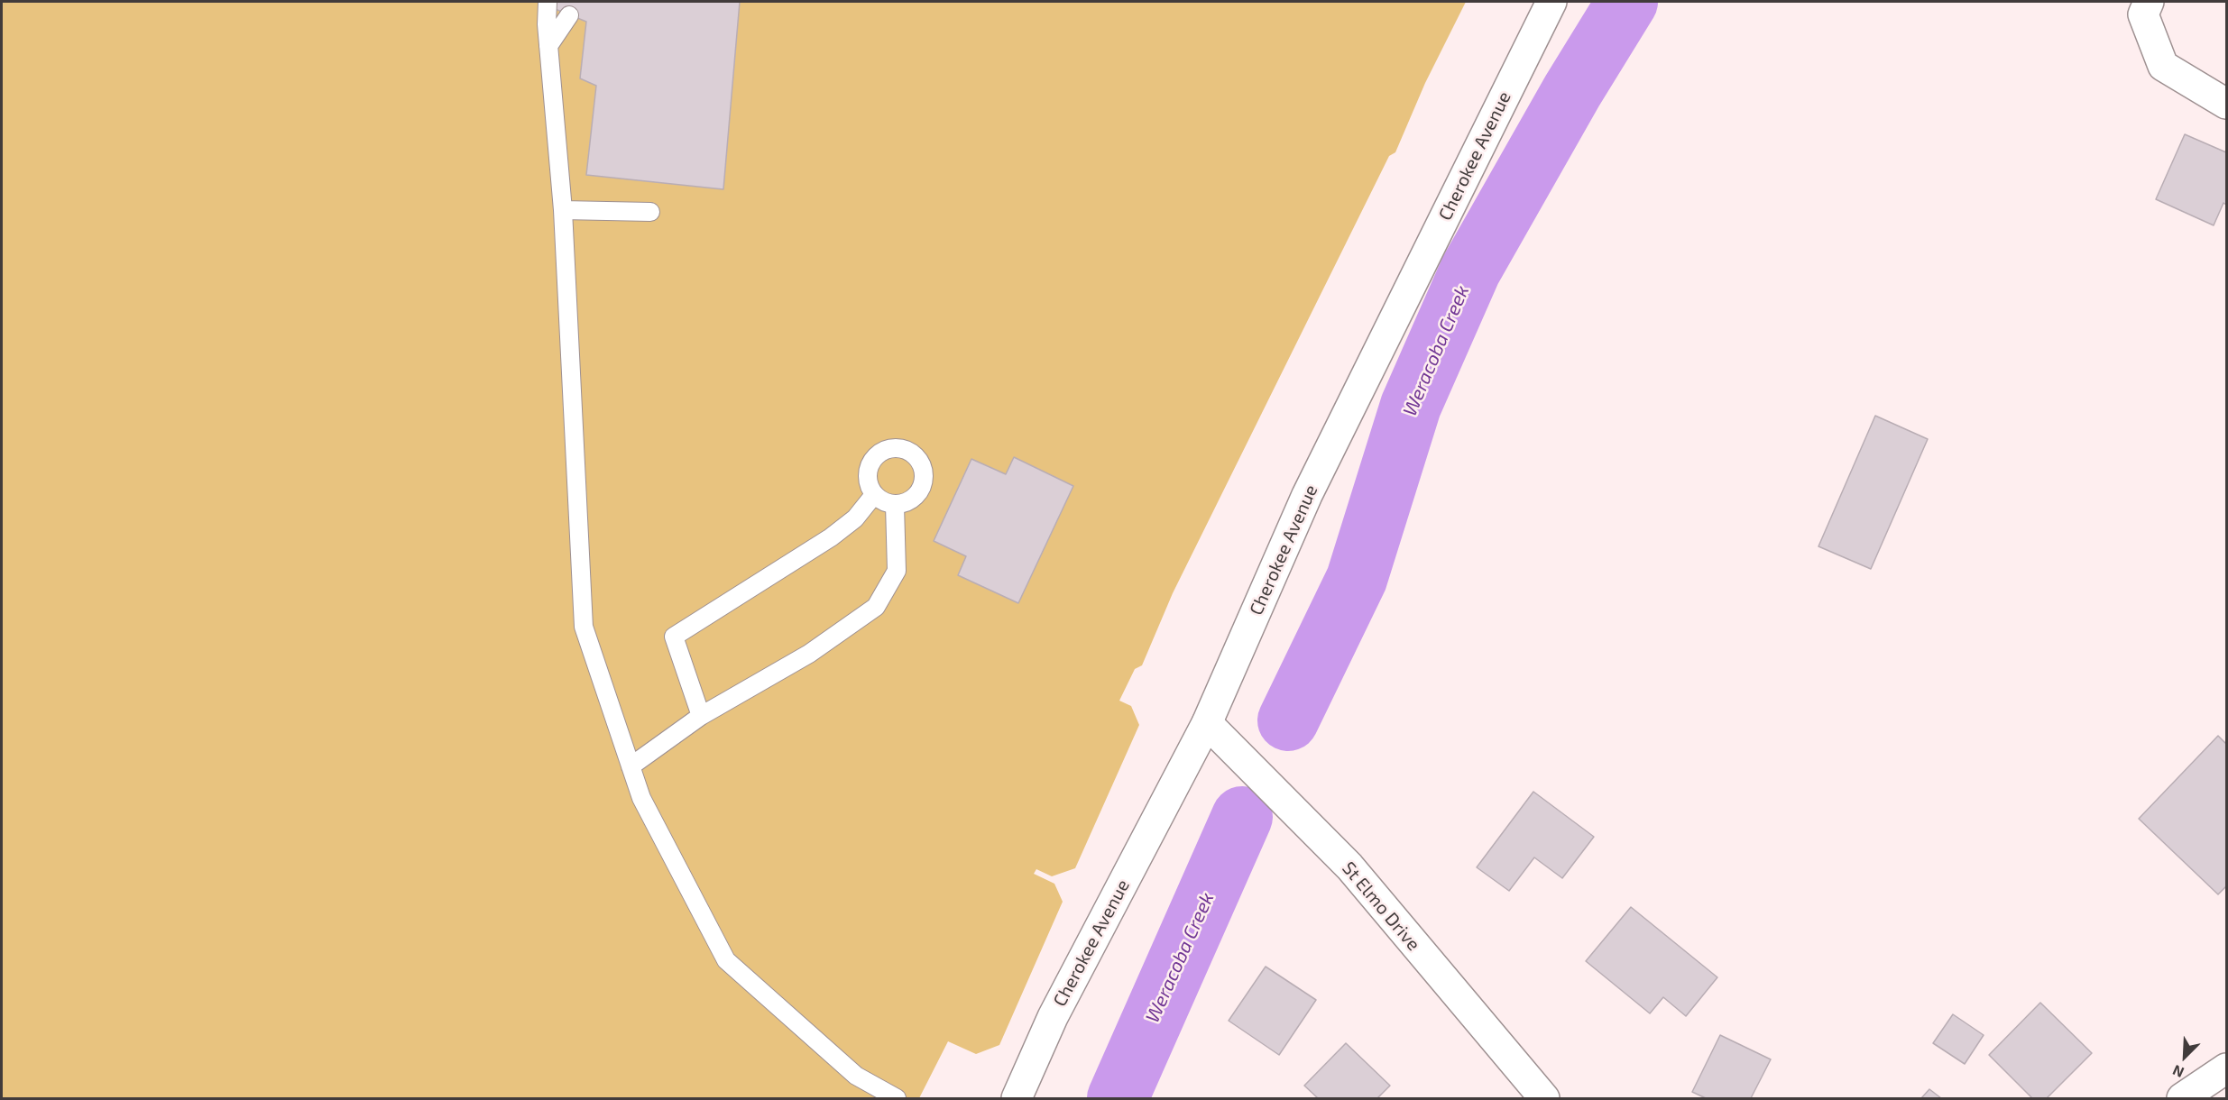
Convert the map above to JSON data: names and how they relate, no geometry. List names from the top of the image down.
{
  "streets": {
    "street": ["Cherokee Avenue", "St Elmo Drive"]
  },
  "crossings": [
    ["Cherokee Avenue", "St Elmo Drive"]
  ],
  "water": ["Weracoba Creek"],
  "north": "bottom left"
}
